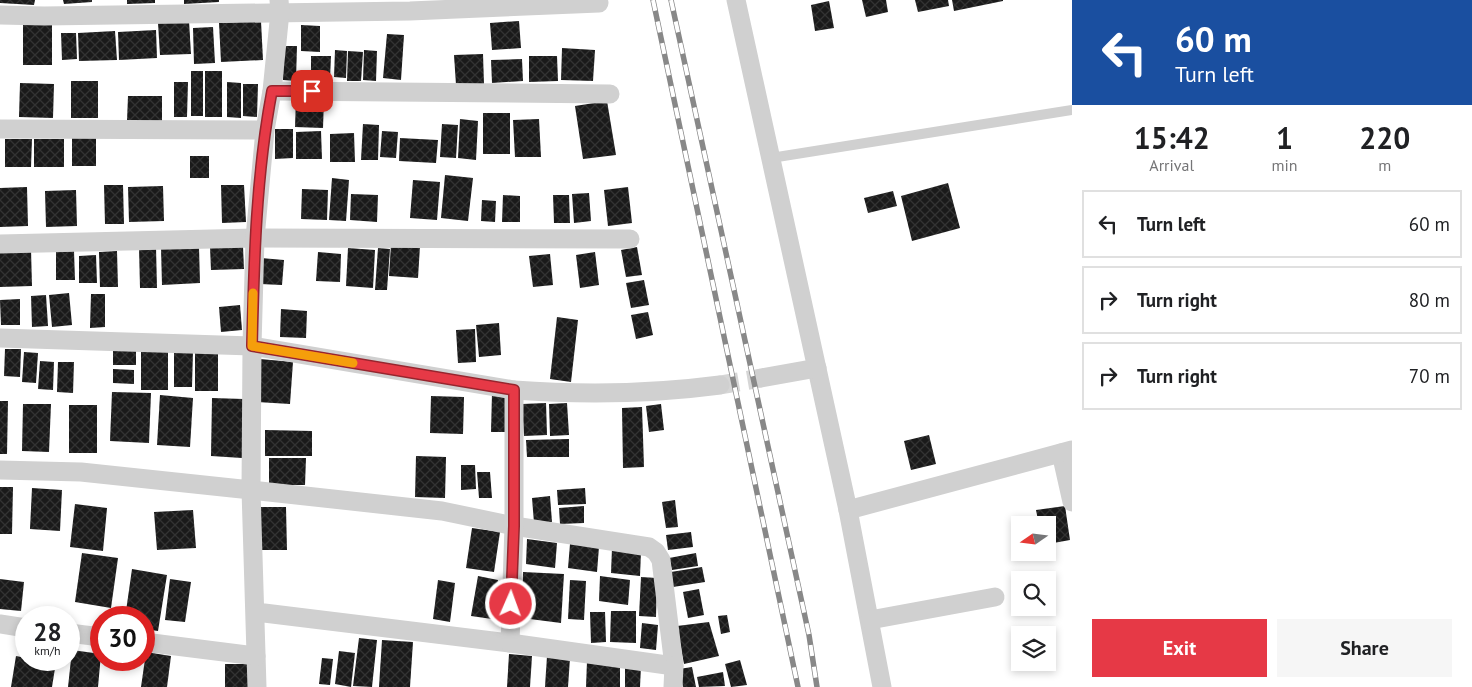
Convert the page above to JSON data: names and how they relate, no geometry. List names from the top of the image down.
{
  "north": "left",
  "page": {
    "turn": ["60 m", "Turn left"],
    "eta": [
      "15:42",
      "Arrival",
      "1",
      "min",
      "220",
      "m"
    ],
    "list": [
      {
        "name": "Turn left",
        "value": "60 m"
      },
      {
        "name": "Turn right",
        "value": "80 m"
      },
      {
        "name": "Turn right",
        "value": "70 m"
      }
    ],
    "speed": "28 km/h",
    "limit": "30",
    "buttons": ["Exit", "Share"]
  }
}
